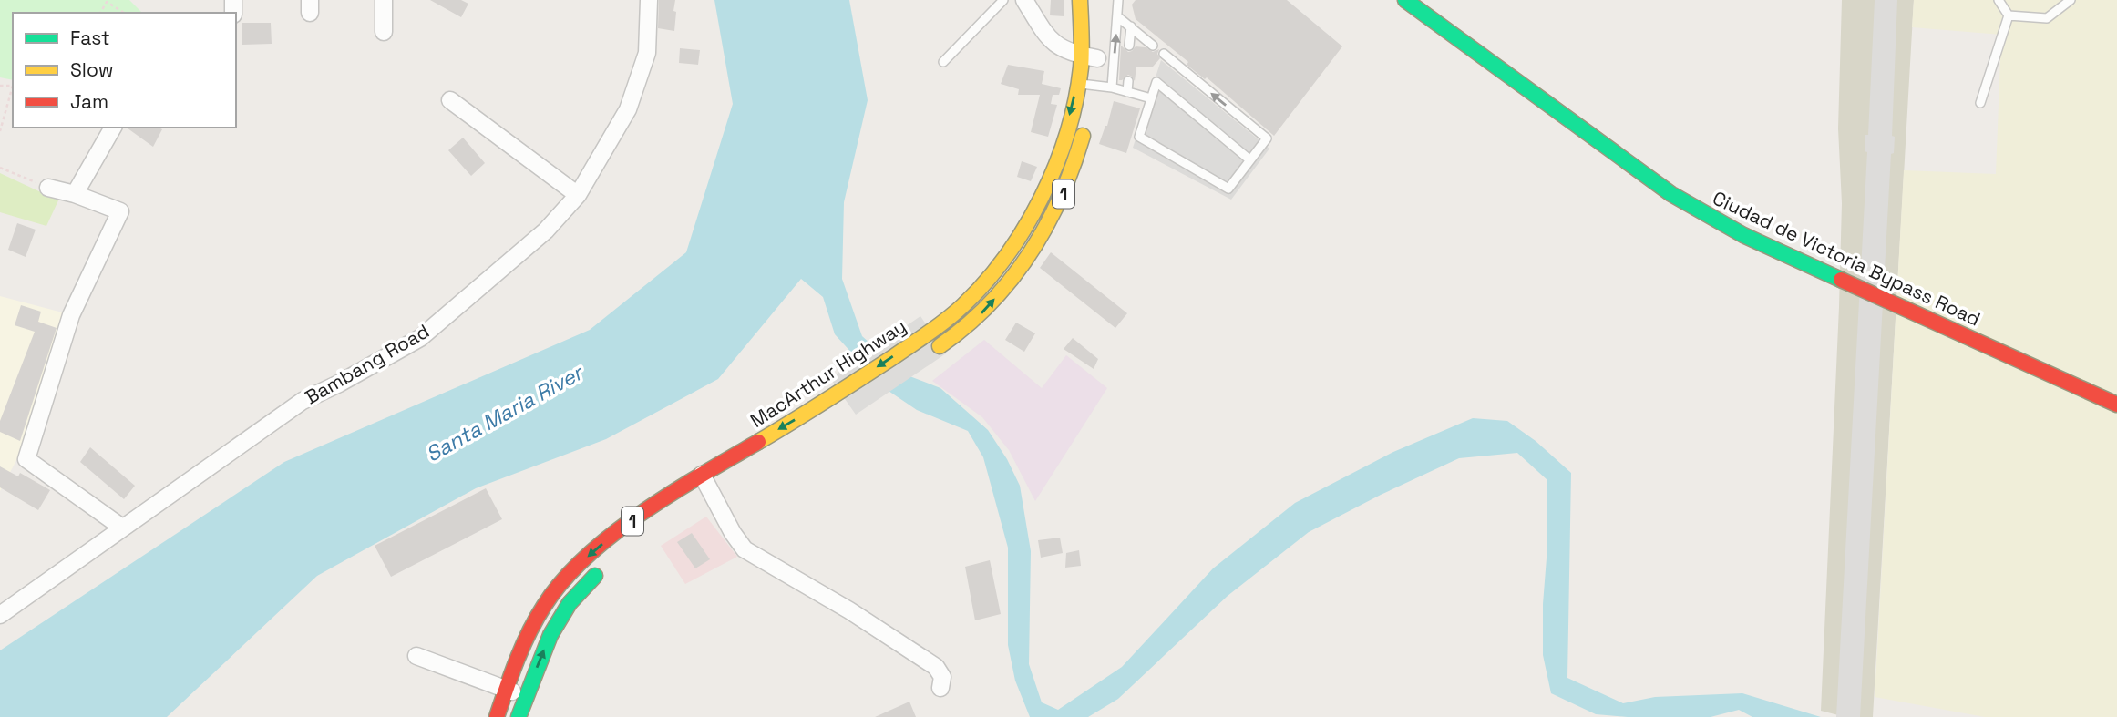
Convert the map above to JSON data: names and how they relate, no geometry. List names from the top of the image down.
{
  "streets": {
    "main road": ["1", "Ciudad de Victoria Bypass Road", "MacArthur Highway"],
    "street": ["Bambang Road"]
  },
  "water": ["Santa Maria River"],
  "legend": ["Fast", "Slow", "Jam"]
}
